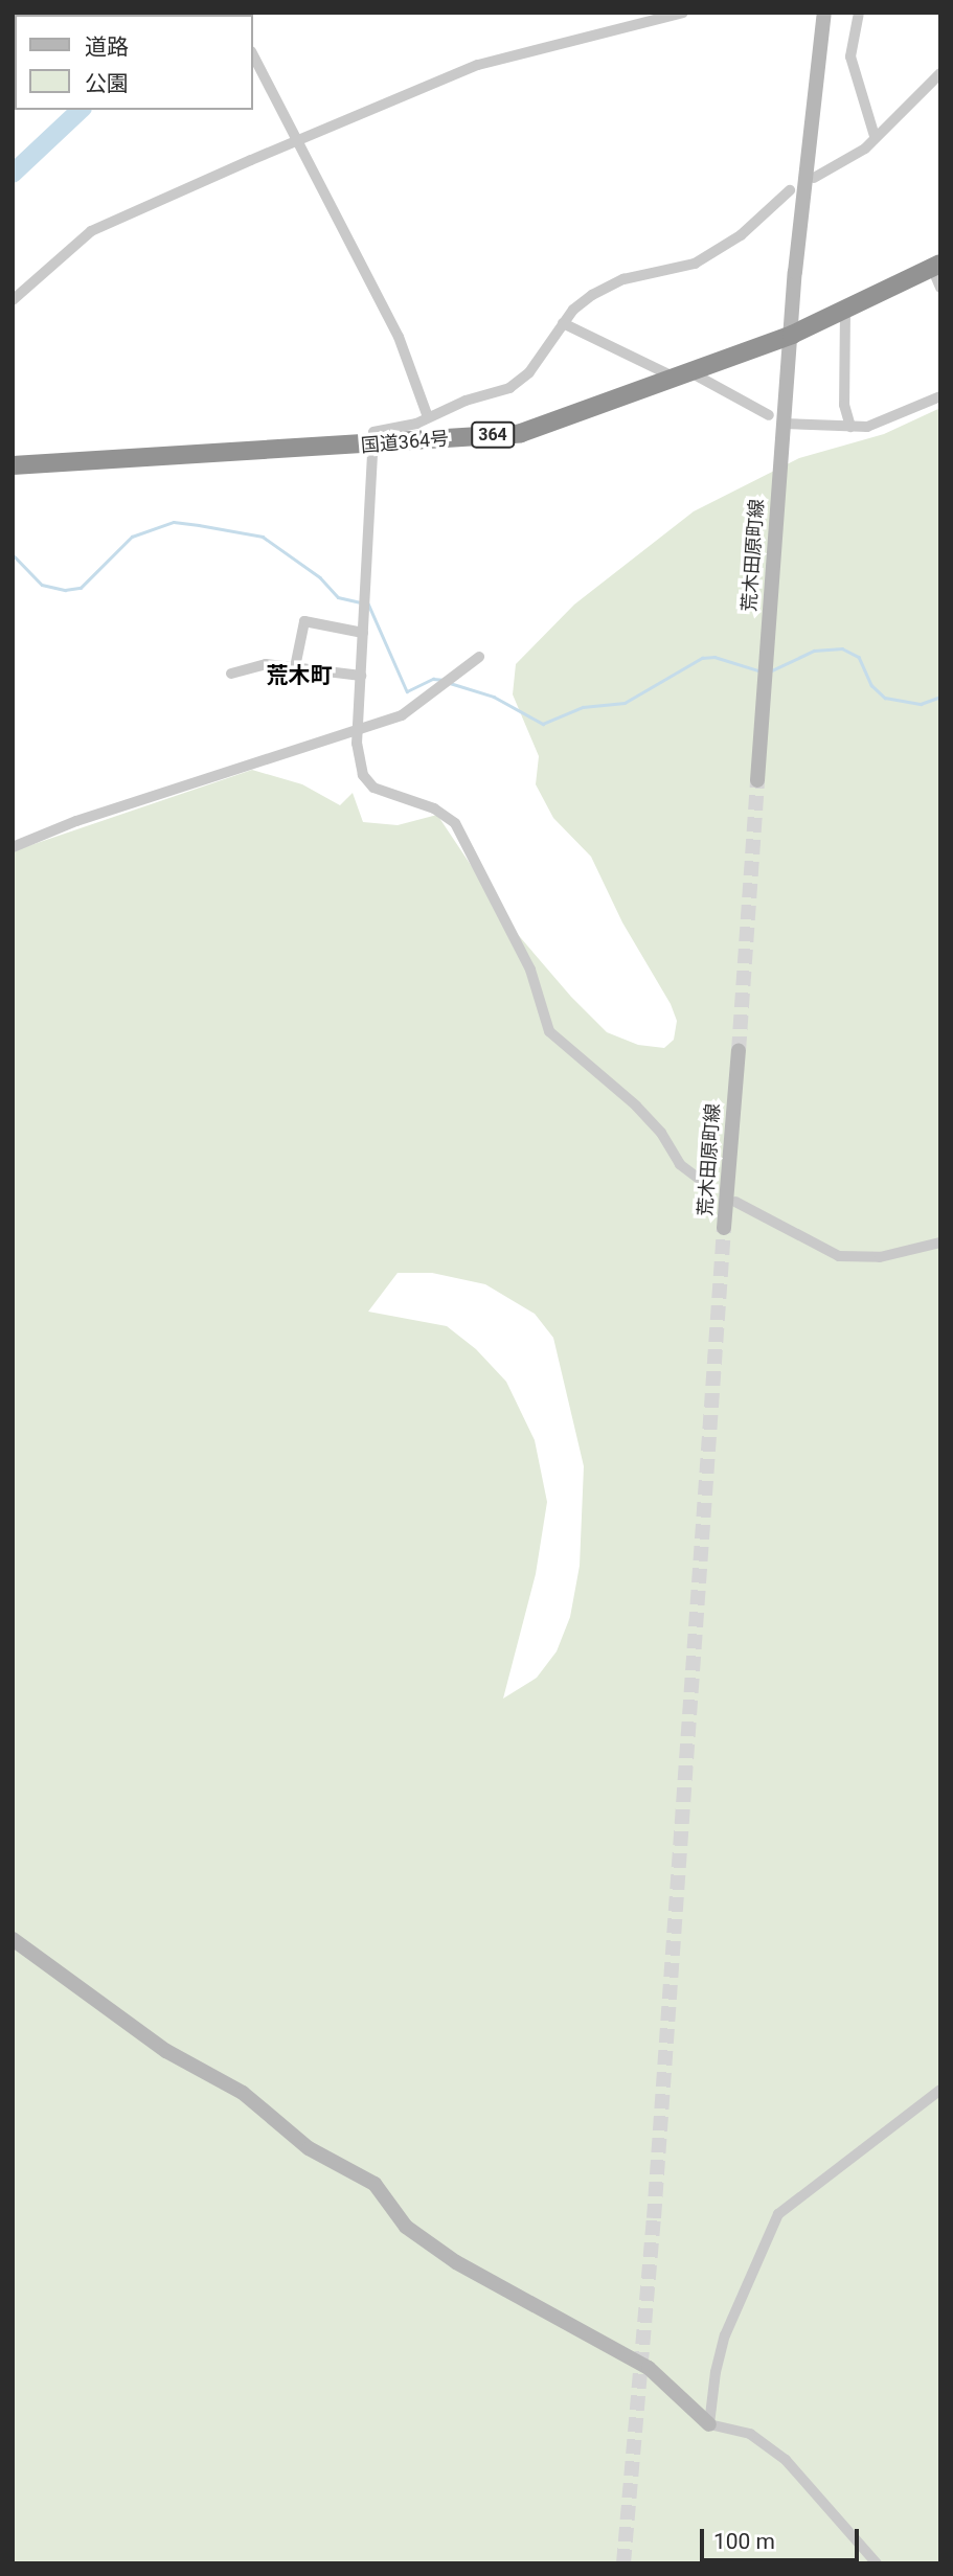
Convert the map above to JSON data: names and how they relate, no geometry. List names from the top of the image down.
{
  "streets": {
    "highway": ["364", "国道364号"],
    "street": ["荒木田原町線"]
  },
  "crossings": [
    ["国道364号", "荒木田原町線"]
  ],
  "districts": ["荒木町"],
  "legend": ["道路", "公園"],
  "scale_bar": "100 m"
}
